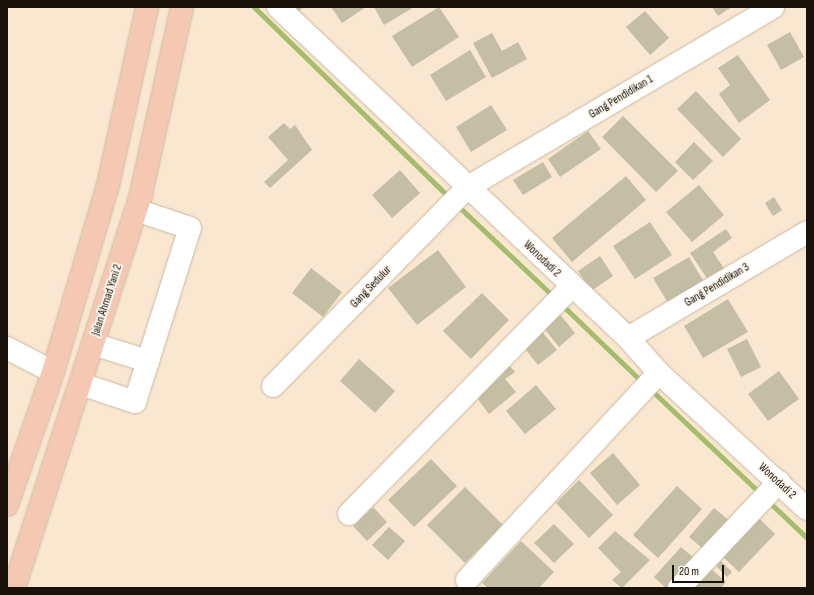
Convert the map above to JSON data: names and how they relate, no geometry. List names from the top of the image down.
{
  "streets": {
    "highway": ["Jalan Ahmad Yani 2"],
    "street": [
      "Gang Pendidikan 1",
      "Wonodadi 2",
      "Gang Pendidikan 3",
      "Gang Sedulur"
    ]
  },
  "crossings": [
    ["Gang Pendidikan 1", "Wonodadi 2"],
    ["Gang Pendidikan 1", "Gang Sedulur"],
    ["Wonodadi 2", "Gang Pendidikan 3"],
    ["Wonodadi 2", "Gang Sedulur"]
  ],
  "scale_bar": "20 m"
}
